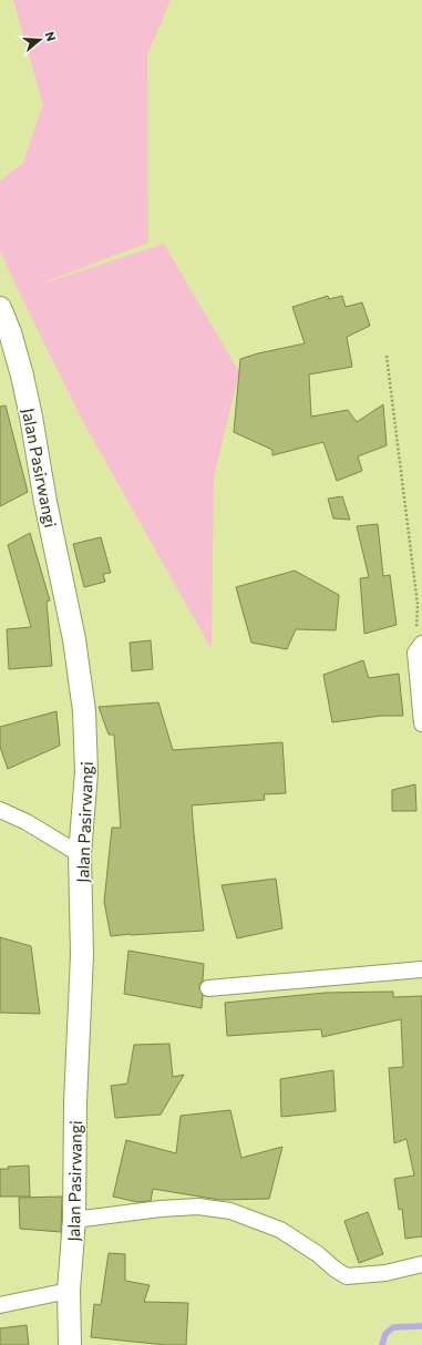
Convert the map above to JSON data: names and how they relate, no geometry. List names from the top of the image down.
{
  "streets": {
    "street": ["Jalan Pasirwangi"]
  },
  "north": "right"
}
